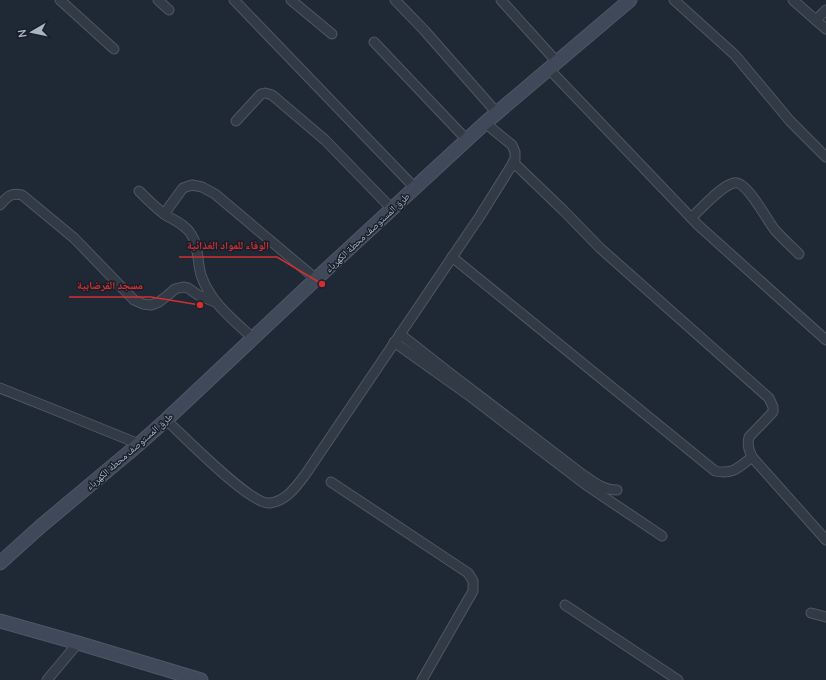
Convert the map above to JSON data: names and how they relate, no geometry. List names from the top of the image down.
{
  "streets": {
    "street": ["طرق المستوصف محطة الكهرباء"]
  },
  "places": ["الوفاء للمواد الغذائية", "مسجد القرضابية"],
  "north": "left"
}
